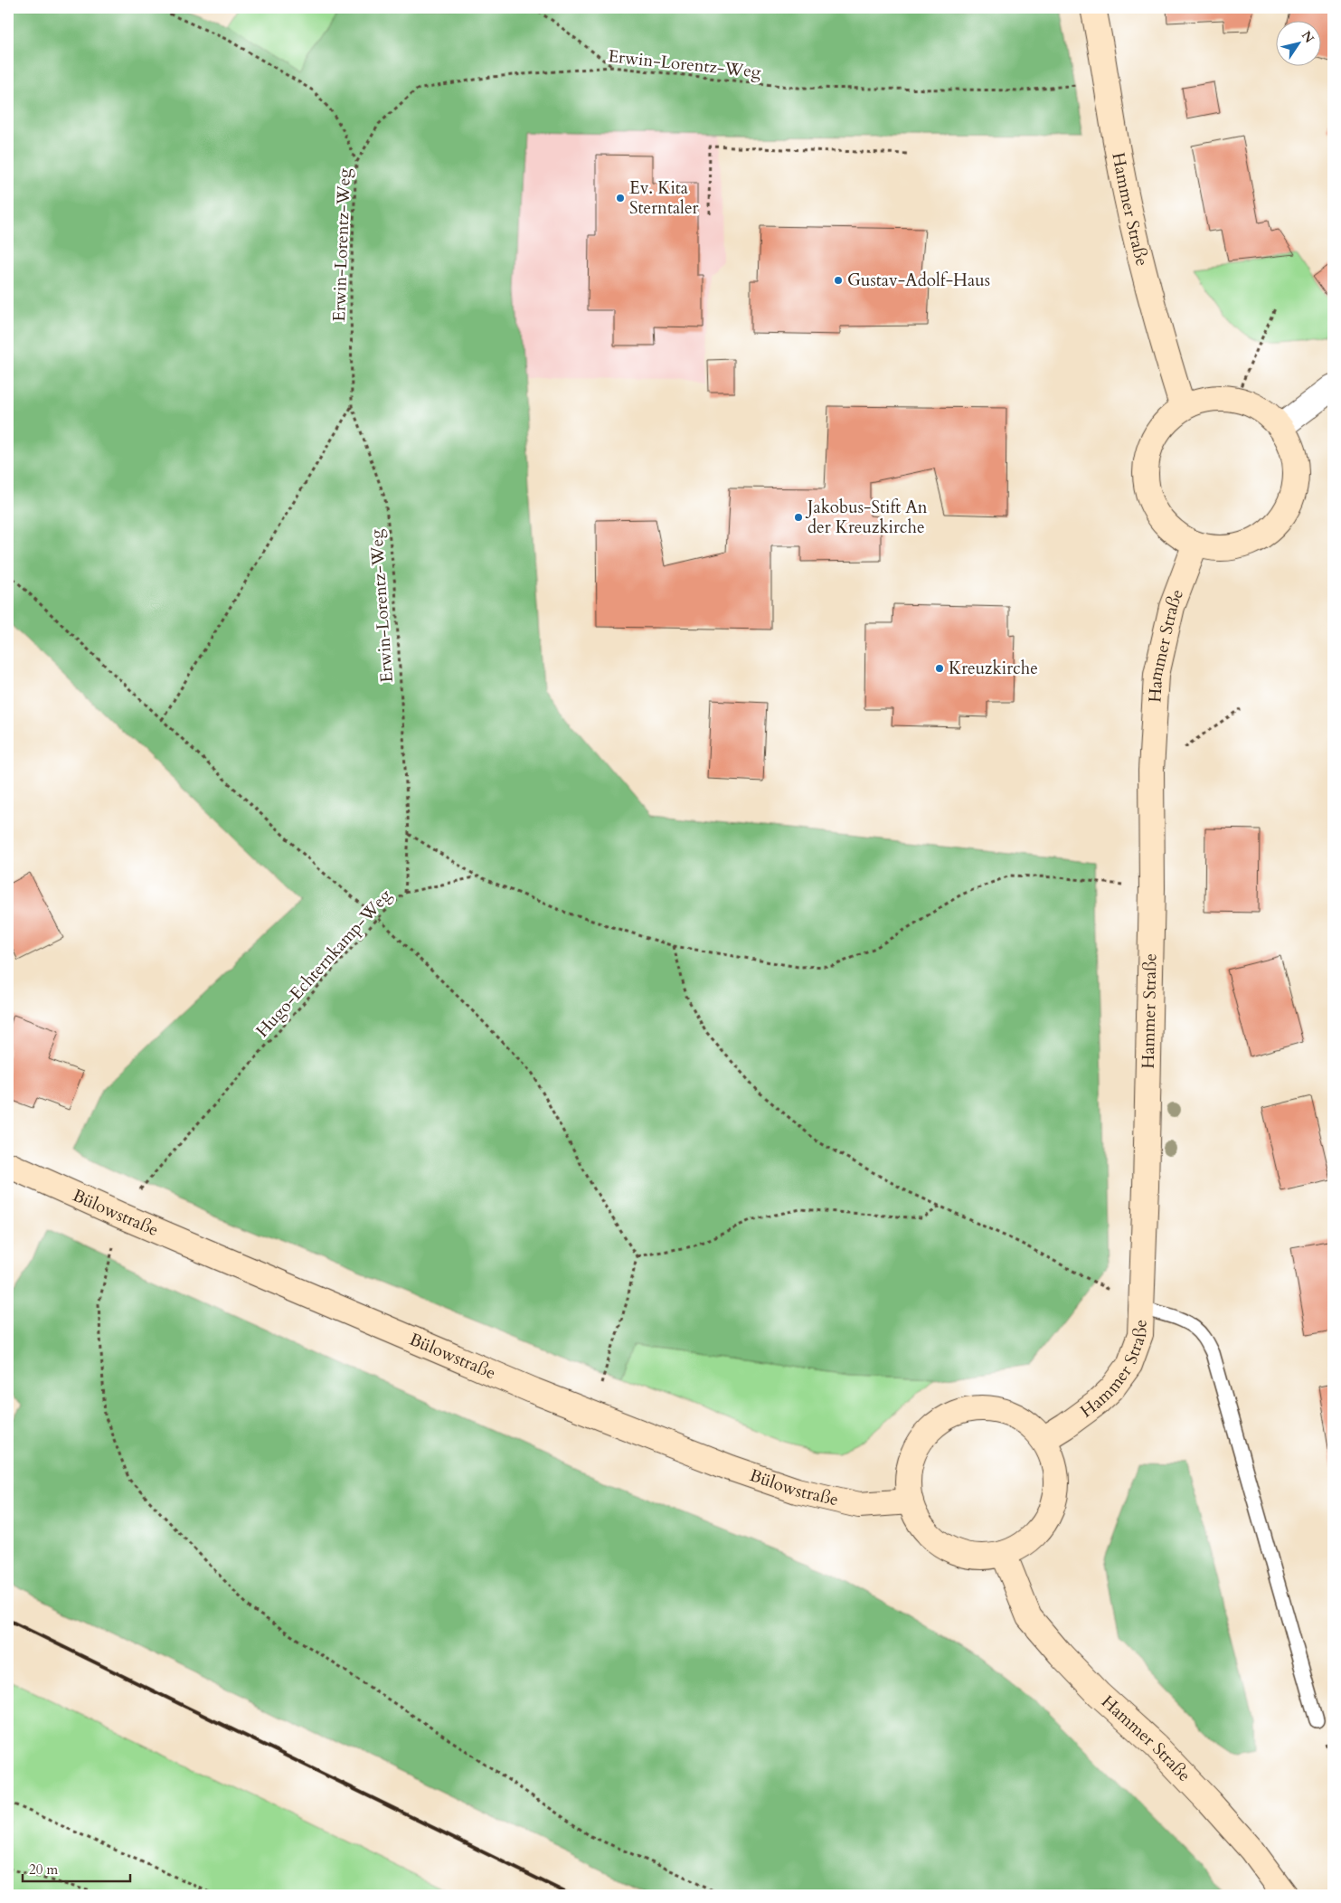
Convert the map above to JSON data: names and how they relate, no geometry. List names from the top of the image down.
{
  "streets": {
    "main road": ["Hammer Straße", "Bülowstraße"],
    "path": ["Erwin-Lorentz-Weg", "Hugo-Echternkamp-Weg"]
  },
  "crossings": [
    ["Erwin-Lorentz-Weg", "Hammer Straße"],
    ["Erwin-Lorentz-Weg", "Hugo-Echternkamp-Weg"],
    ["Hammer Straße", "Bülowstraße"],
    ["Hugo-Echternkamp-Weg", "Bülowstraße"]
  ],
  "places": [
    "Ev. Kita Sterntaler",
    "Gustav-Adolf-Haus",
    "Jakobus-Stift An der Kreuzkirche",
    "Kreuzkirche"
  ],
  "scale_bar": "20 m",
  "north": "top right"
}
